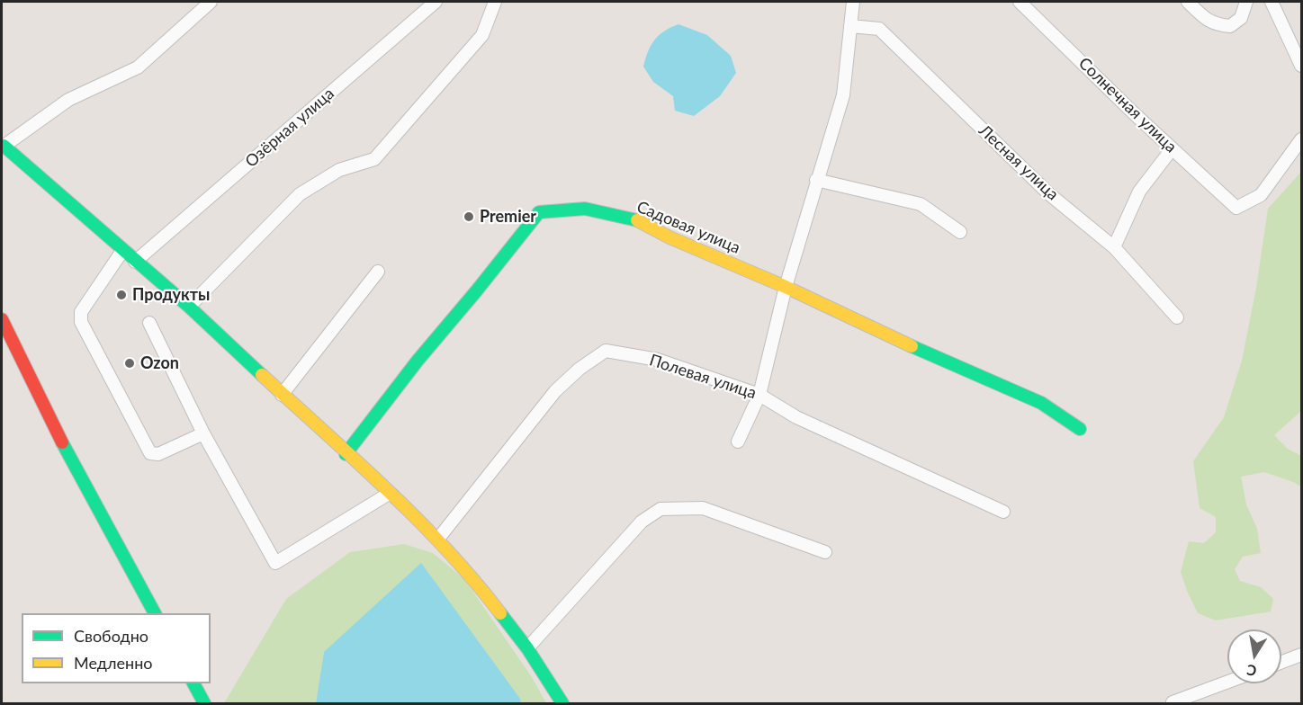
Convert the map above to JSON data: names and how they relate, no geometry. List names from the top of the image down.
{
  "streets": {
    "street": [
      "Солнечная улица",
      "Озёрная улица",
      "Лесная улица",
      "Садовая улица",
      "Полевая улица"
    ]
  },
  "places": ["Premier", "Продукты", "Ozon"],
  "legend": ["Свободно", "Медленно"],
  "north": "bottom"
}
